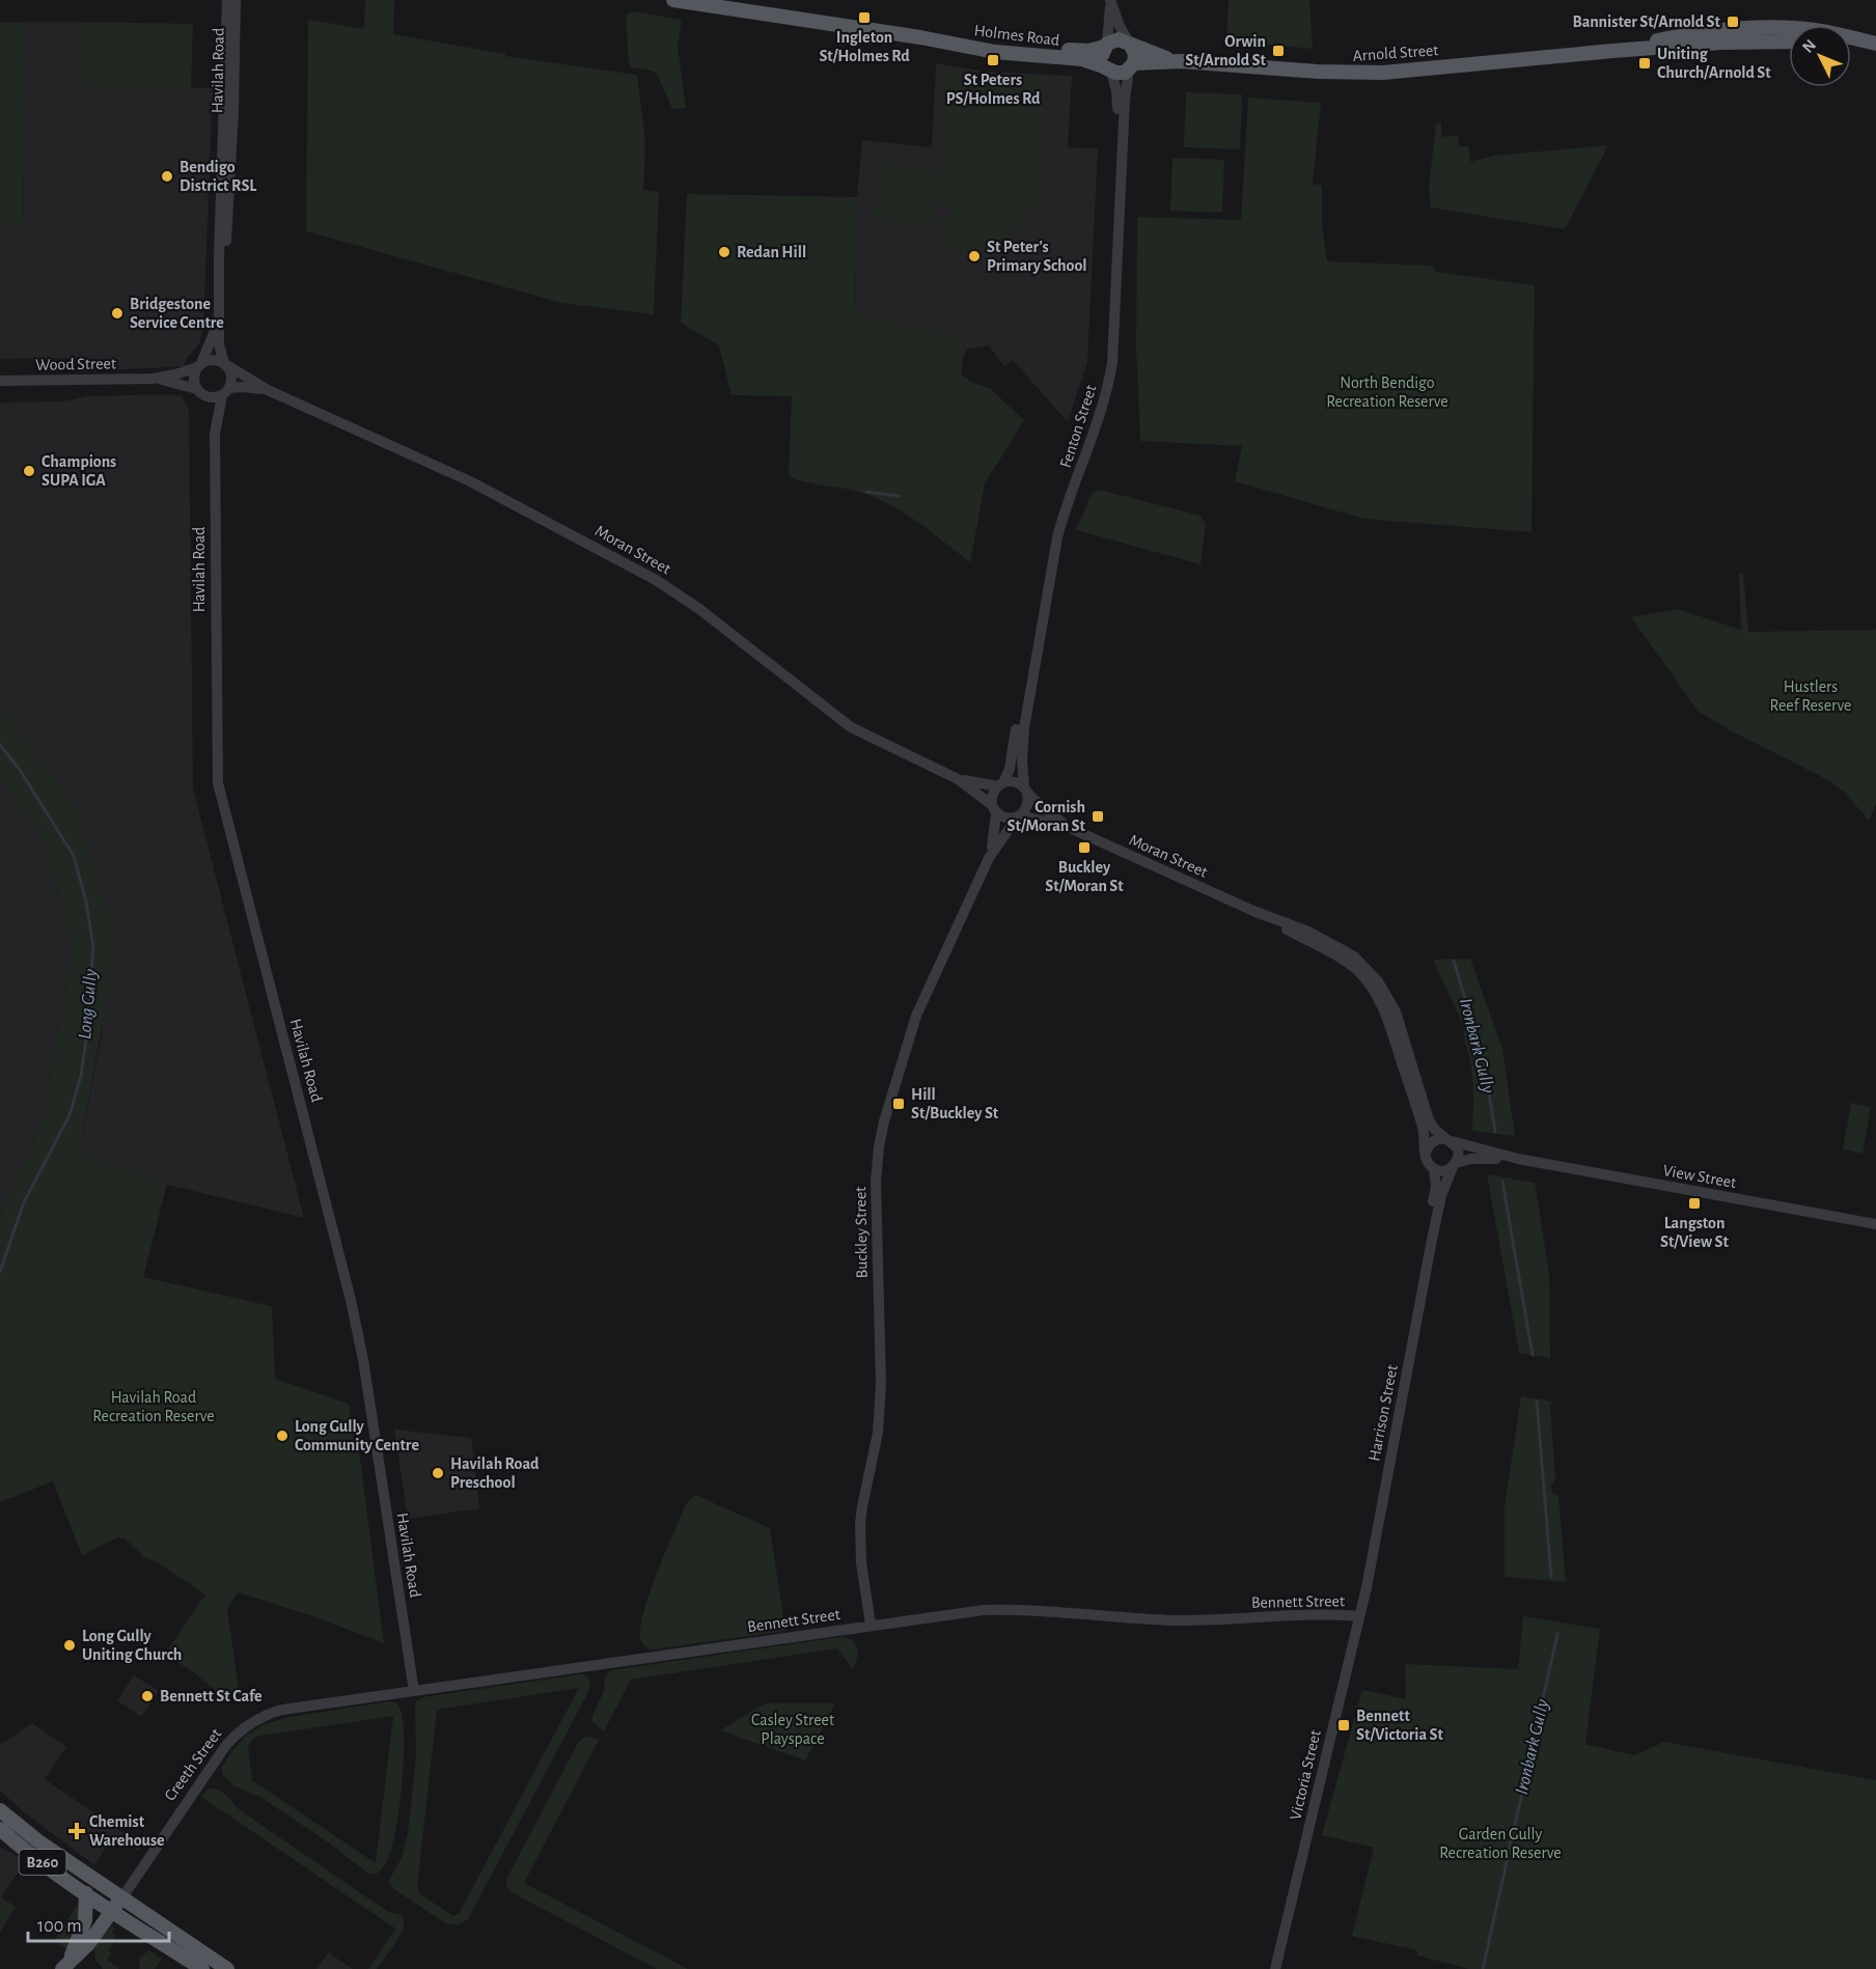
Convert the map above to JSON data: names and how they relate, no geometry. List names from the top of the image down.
{
  "streets": {
    "main road": [
      "Holmes Road",
      "Arnold Street",
      "Creeth Street",
      "B260"
    ],
    "street": [
      "Havilah Road",
      "Wood Street",
      "Fenton Street",
      "Moran Street",
      "View Street",
      "Buckley Street",
      "Harrison Street",
      "Bennett Street",
      "Victoria Street"
    ]
  },
  "crossings": [
    ["Holmes Road", "Arnold Street"],
    ["Holmes Road", "Fenton Street"],
    ["Arnold Street", "Fenton Street"],
    ["Havilah Road", "Wood Street"],
    ["Havilah Road", "Moran Street"],
    ["Havilah Road", "Bennett Street"],
    ["Wood Street", "Moran Street"],
    ["Fenton Street", "Moran Street"],
    ["Fenton Street", "Buckley Street"],
    ["Moran Street", "Buckley Street"],
    ["View Street", "Harrison Street"],
    ["Buckley Street", "Bennett Street"],
    ["Harrison Street", "Victoria Street"],
    ["Bennett Street", "Creeth Street"],
    ["Bennett Street", "Victoria Street"],
    ["Creeth Street", "B260"]
  ],
  "water": ["Long Gully", "Ironbark Gully"],
  "parks": [
    "North Bendigo Recreation Reserve",
    "Hustlers Reef Reserve",
    "Havilah Road Recreation Reserve",
    "Casley Street Playspace",
    "Garden Gully Recreation Reserve"
  ],
  "places": {
    "transit": [
      "Ingleton St/Holmes Rd",
      "Bannister St/Arnold St",
      "Orwin St/Arnold St",
      "St Peters PS/Holmes Rd",
      "Uniting Church/Arnold St",
      "Cornish St/Moran St",
      "Buckley St/Moran St",
      "Hill St/Buckley St",
      "Langston St/View St",
      "Bennett St/Victoria St"
    ],
    "other": [
      "Bendigo District RSL",
      "Redan Hill",
      "St Peter's Primary School",
      "Bridgestone Service Centre",
      "Champions SUPA IGA",
      "Long Gully Community Centre",
      "Havilah Road Preschool",
      "Long Gully Uniting Church",
      "Bennett St Cafe"
    ],
    "health": ["Chemist Warehouse"]
  },
  "scale_bar": "100 m",
  "north": "top left"
}
